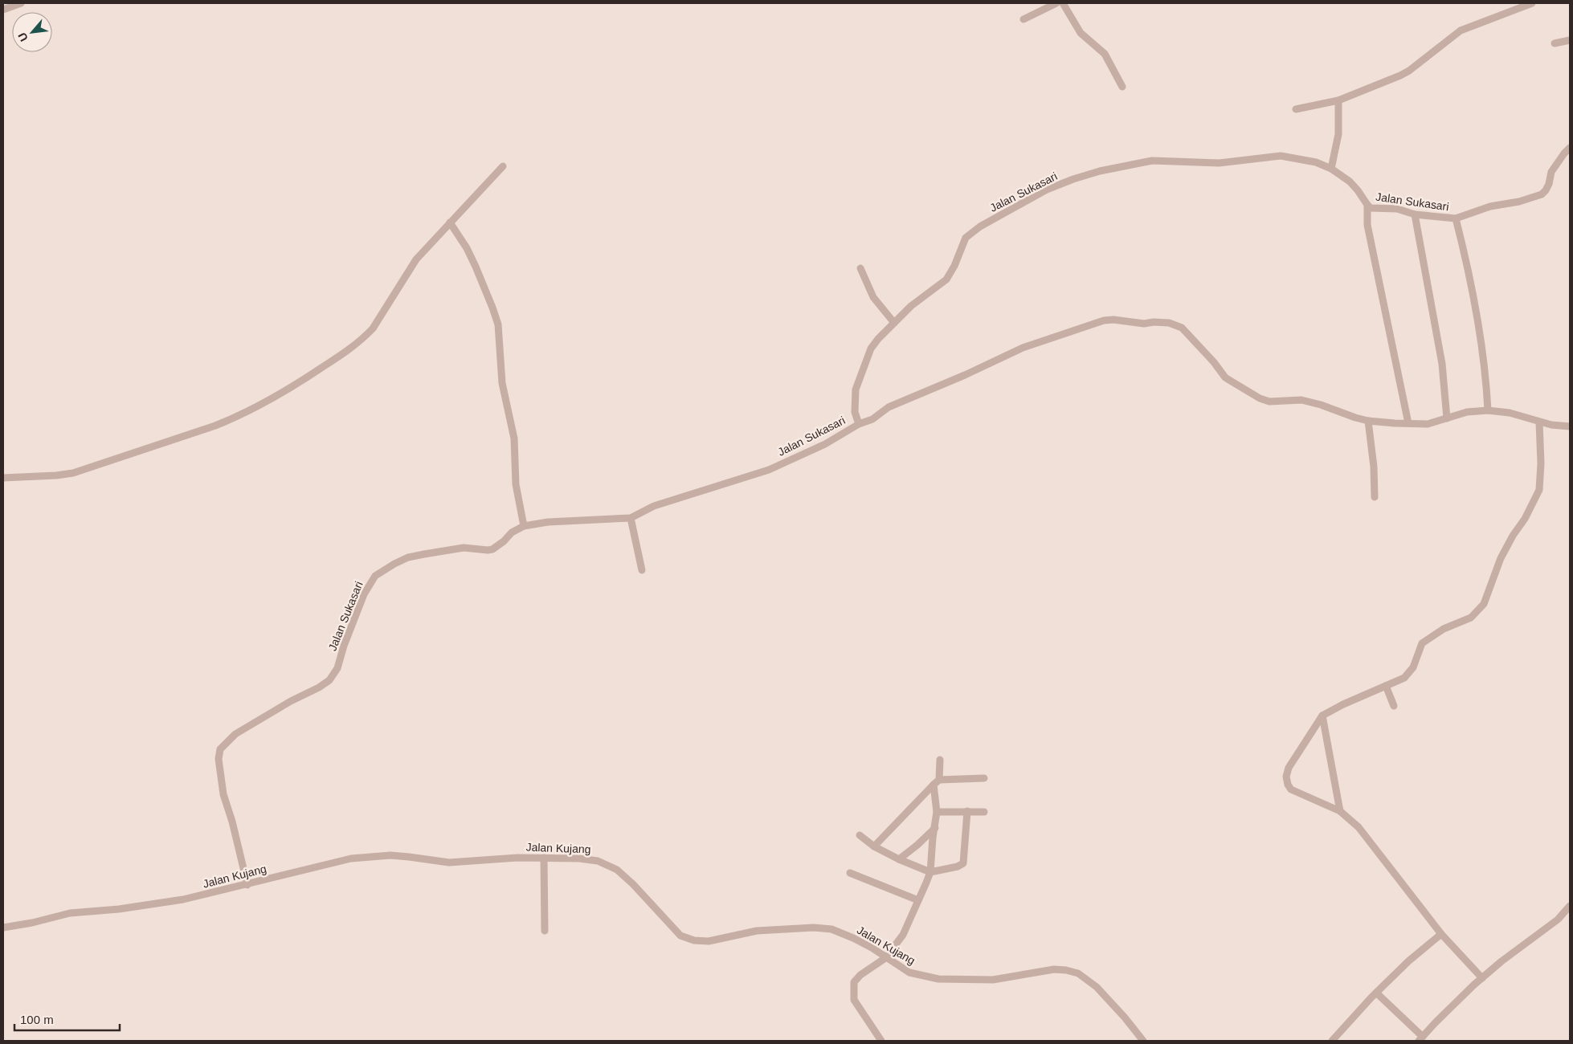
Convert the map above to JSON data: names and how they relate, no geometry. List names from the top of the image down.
{
  "streets": {
    "street": ["Jalan Sukasari", "Jalan Kujang"]
  },
  "crossings": [
    ["Jalan Sukasari", "Jalan Kujang"]
  ],
  "scale_bar": "100 m",
  "north": "bottom left"
}
